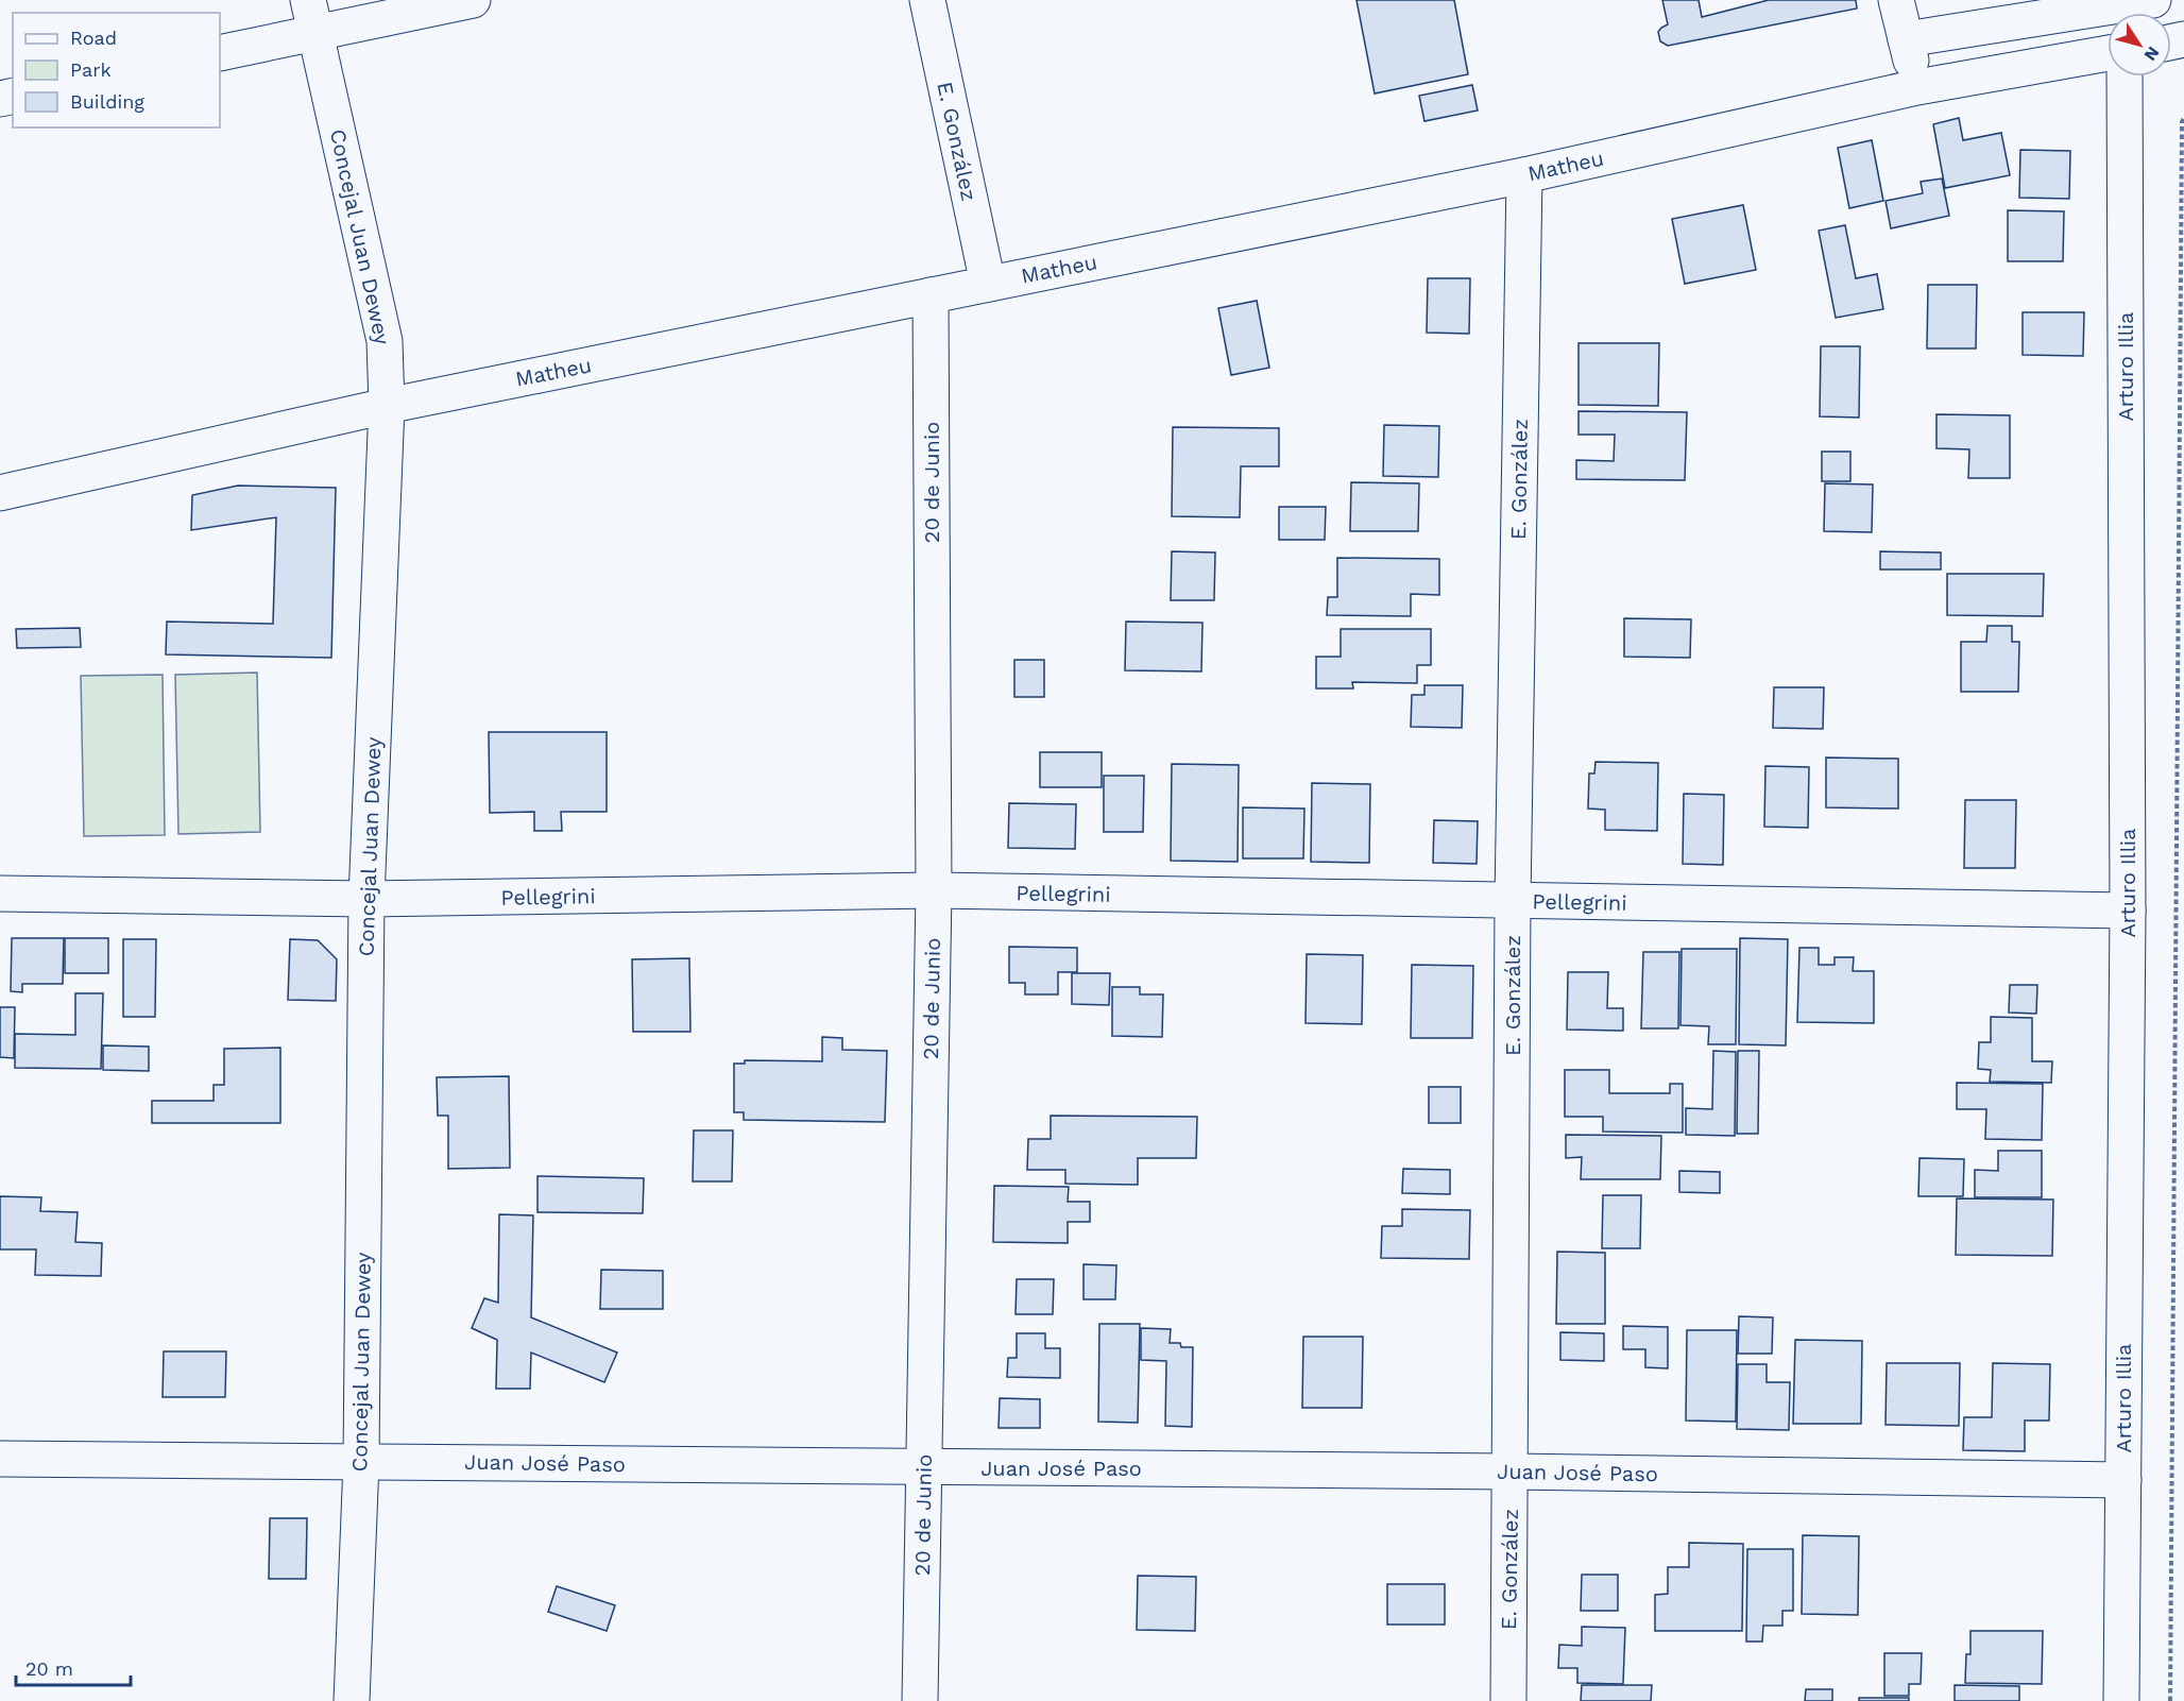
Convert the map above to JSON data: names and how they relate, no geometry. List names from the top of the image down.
{
  "streets": {
    "street": [
      "E. González",
      "Matheu",
      "Concejal Juan Dewey",
      "Arturo Illia",
      "20 de Junio",
      "Pellegrini",
      "Juan José Paso"
    ]
  },
  "crossings": [
    ["E. González", "Matheu"],
    ["E. González", "Pellegrini"],
    ["E. González", "Juan José Paso"],
    ["Matheu", "Concejal Juan Dewey"],
    ["Matheu", "20 de Junio"],
    ["Concejal Juan Dewey", "Pellegrini"],
    ["Concejal Juan Dewey", "Juan José Paso"],
    ["Arturo Illia", "Pellegrini"],
    ["Arturo Illia", "Juan José Paso"],
    ["20 de Junio", "Pellegrini"],
    ["20 de Junio", "Juan José Paso"]
  ],
  "legend": ["Road", "Park", "Building"],
  "scale_bar": "20 m",
  "north": "bottom right"
}
